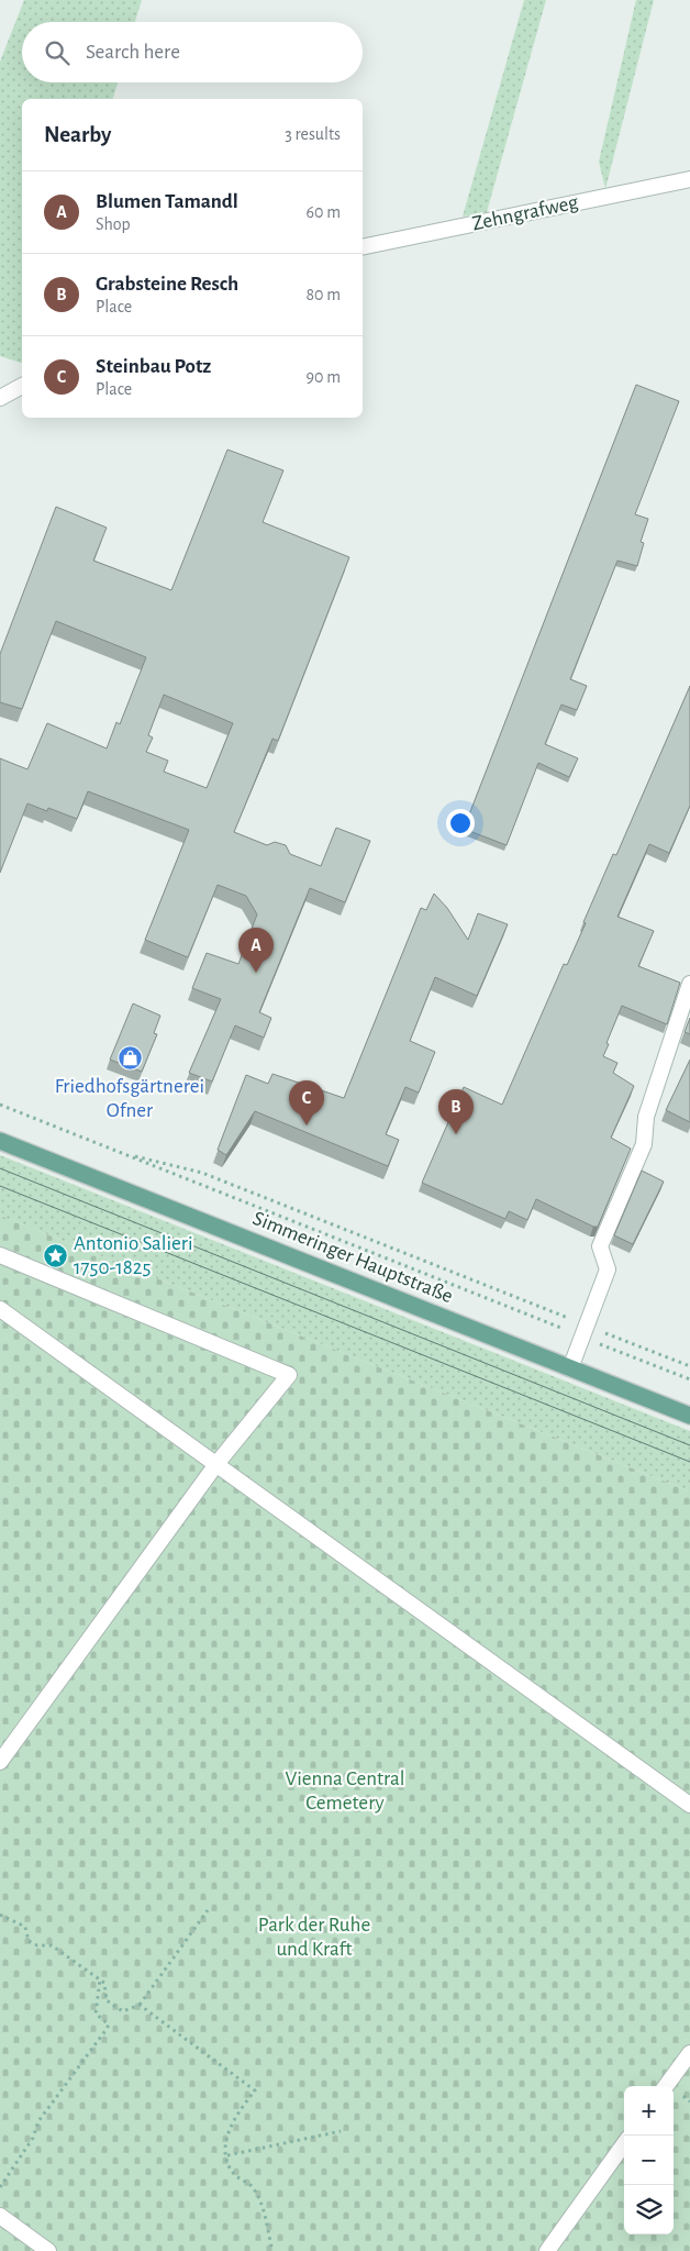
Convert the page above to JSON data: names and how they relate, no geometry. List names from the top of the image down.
{
  "streets": {
    "main road": ["Simmeringer Hauptstraße"],
    "lane": ["Zehngrafweg"]
  },
  "parks": ["Vienna Central Cemetery", "Park der Ruhe und Kraft"],
  "places": {
    "shop": ["Friedhofsgärtnerei Ofner"],
    "place": ["Antonio Salieri 1750-1825"]
  },
  "page": {
    "search": "Search here",
    "heading": ["Nearby", "3 results"],
    "list": [
      {
        "mark": "A",
        "name": "Blumen Tamandl",
        "note": "Shop",
        "value": "60 m"
      },
      {
        "mark": "B",
        "name": "Grabsteine Resch",
        "note": "Place",
        "value": "80 m"
      },
      {
        "mark": "C",
        "name": "Steinbau Potz",
        "note": "Place",
        "value": "90 m"
      }
    ],
    "pins": ["A", "C", "B"],
    "map_buttons": ["+", "−"]
  }
}
